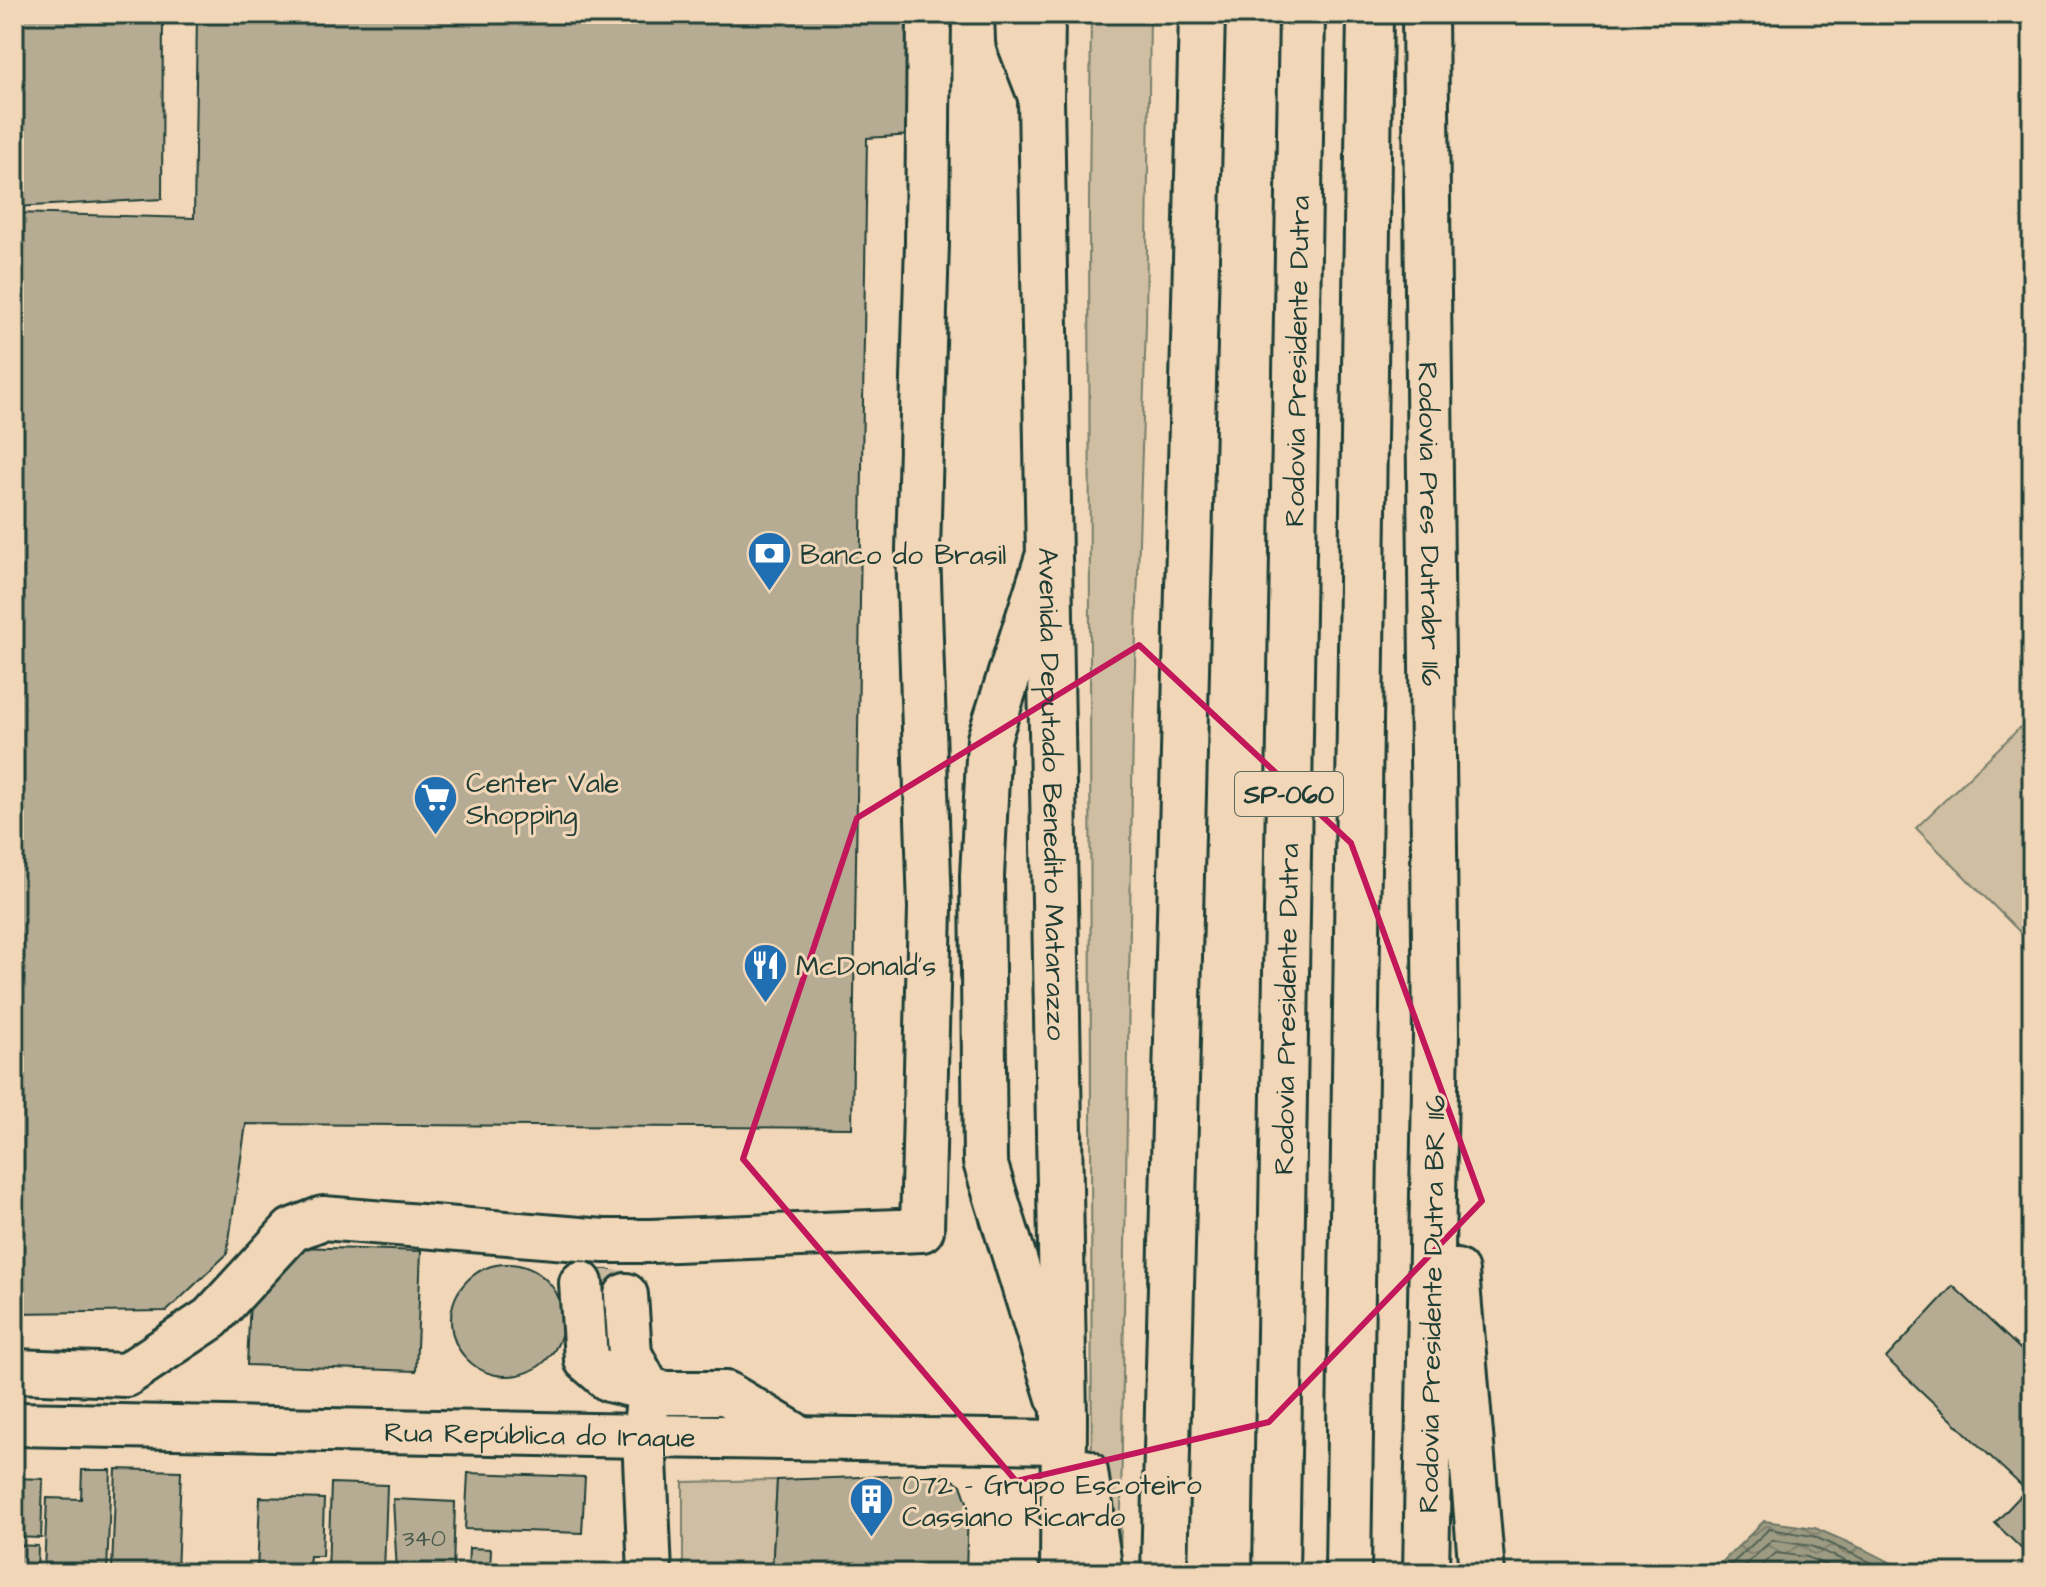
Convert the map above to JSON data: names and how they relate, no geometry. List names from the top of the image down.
{
  "streets": {
    "main road": [
      "Rodovia Presidente Dutra",
      "Rodovia Pres Dutrabr 116",
      "Avenida Deputado Benedito Matarazzo",
      "SP-060",
      "Rodovia Presidente Dutra BR 116"
    ],
    "street": ["Rua República do Iraque"]
  },
  "crossings": [
    ["Rodovia Pres Dutrabr 116", "Rodovia Presidente Dutra BR 116"],
    ["Avenida Deputado Benedito Matarazzo", "Rua República do Iraque"]
  ],
  "places": {
    "bank": ["Banco do Brasil"],
    "supermarket": ["Center Vale Shopping"],
    "restaurant": ["McDonald's"],
    "building": ["072 - Grupo Escoteiro Cassiano Ricardo"]
  },
  "house_numbers": ["340"]
}
